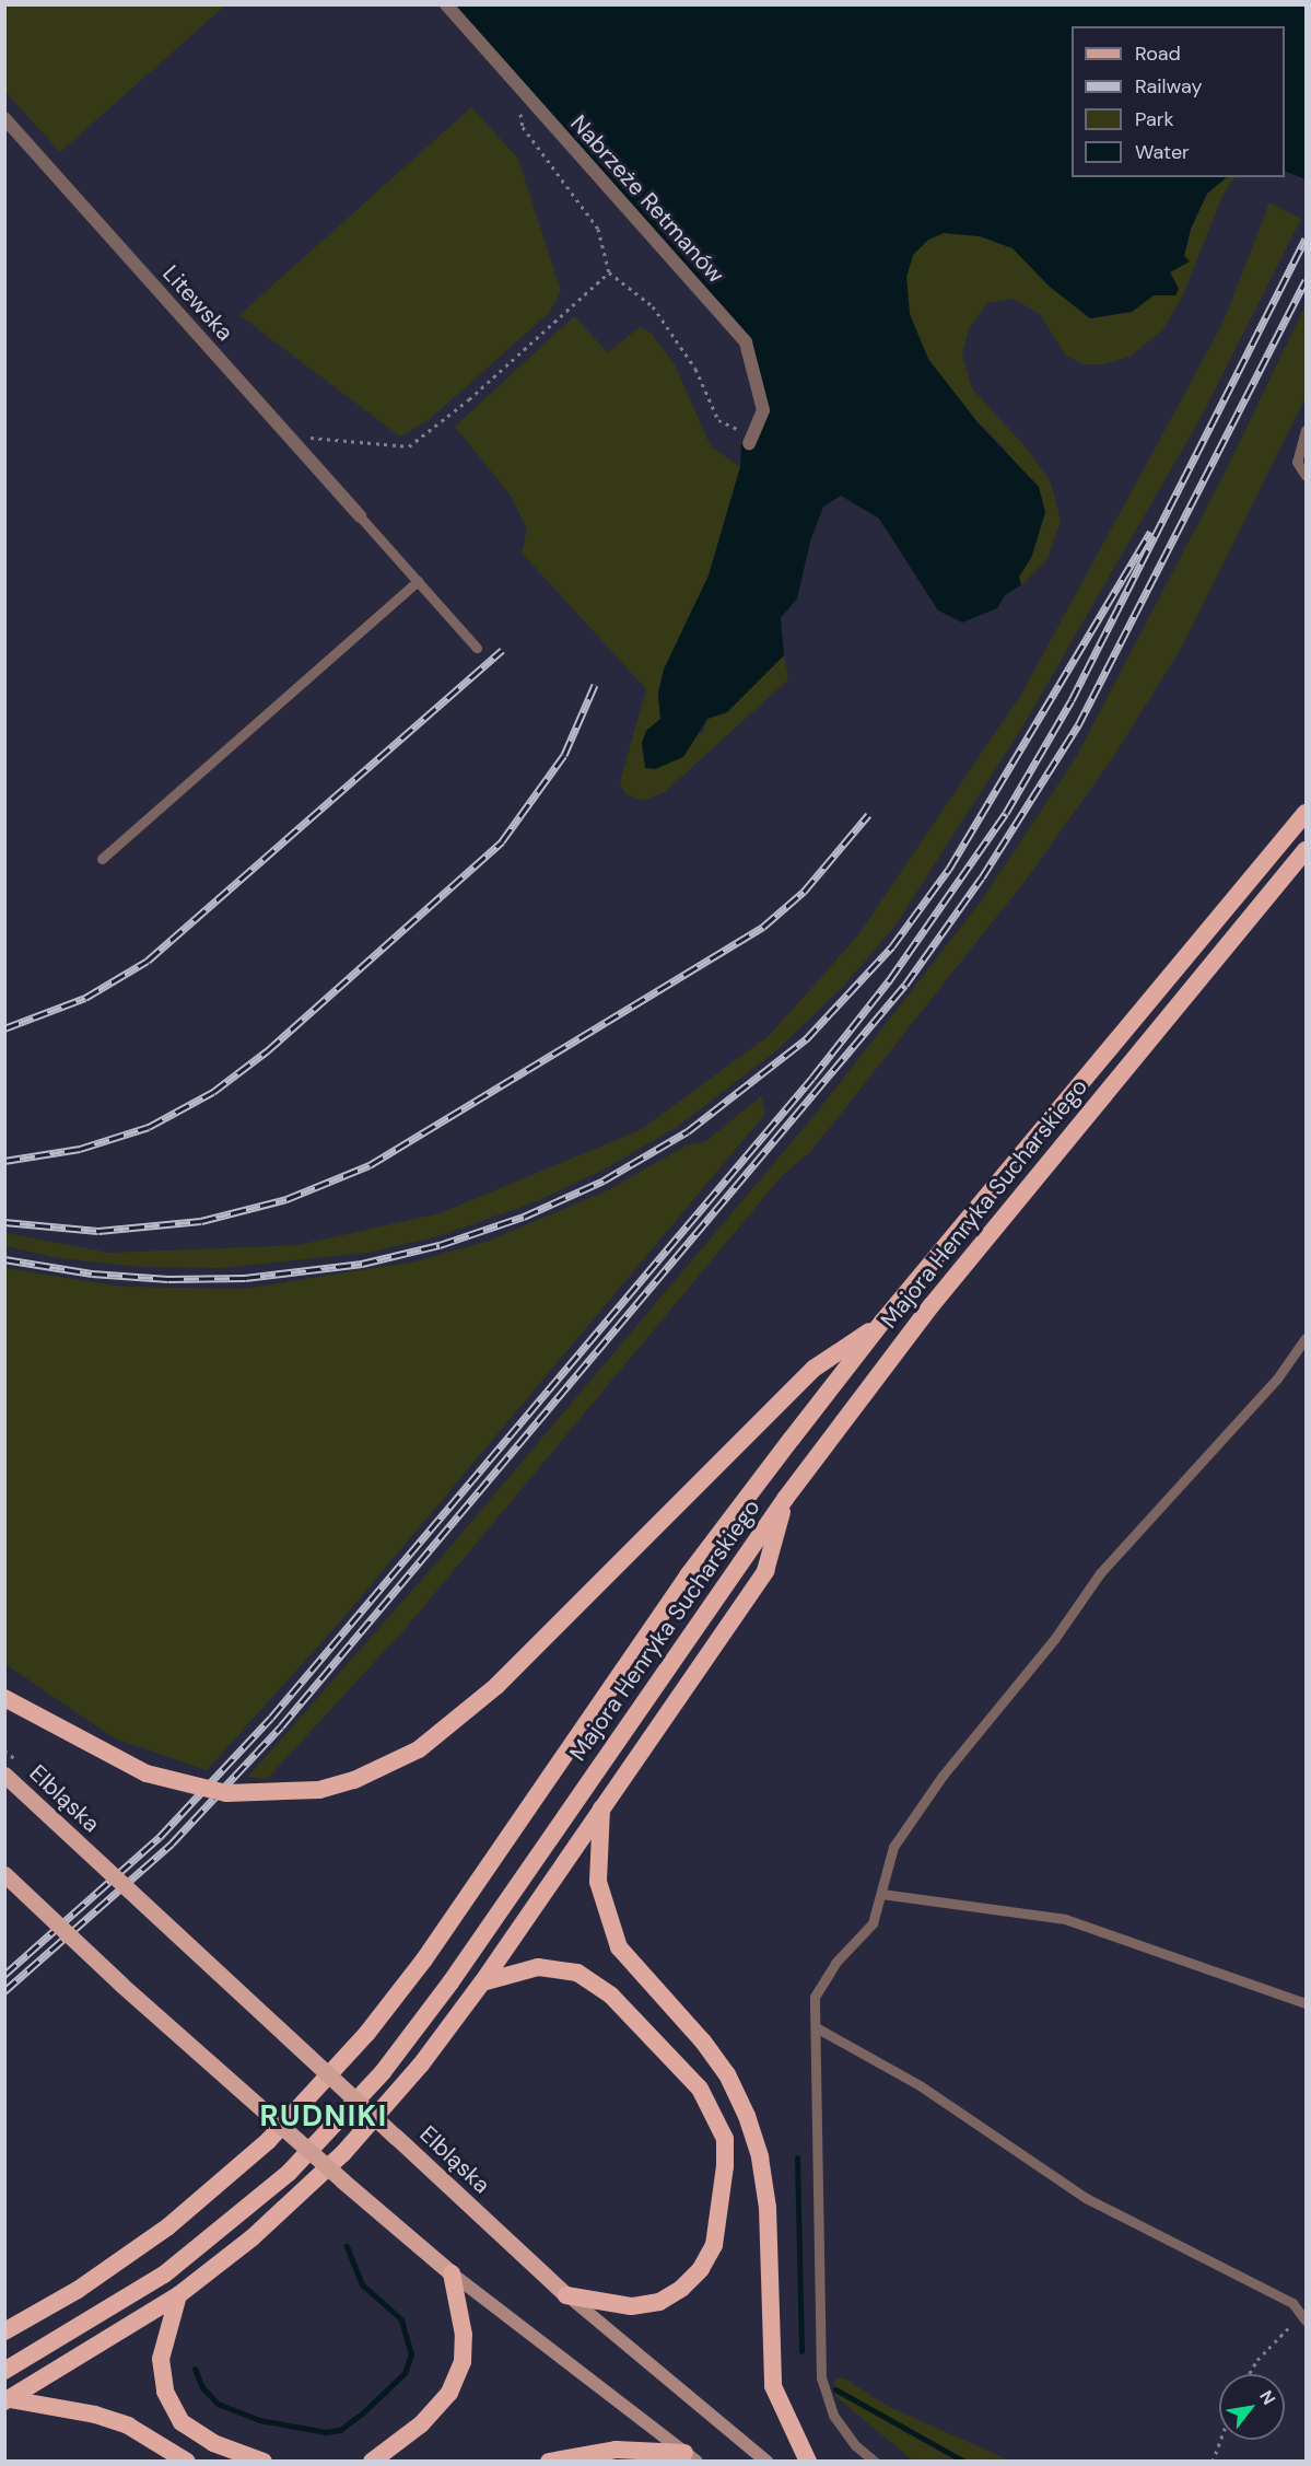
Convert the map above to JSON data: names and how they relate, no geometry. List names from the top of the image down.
{
  "streets": {
    "highway": ["Majora Henryka Sucharskiego"],
    "main road": ["Elbląska"],
    "street": ["Nabrzeże Retmanów", "Litewska"]
  },
  "districts": ["RUDNIKI"],
  "legend": [
    "Road",
    "Railway",
    "Park",
    "Water"
  ],
  "north": "top right"
}
